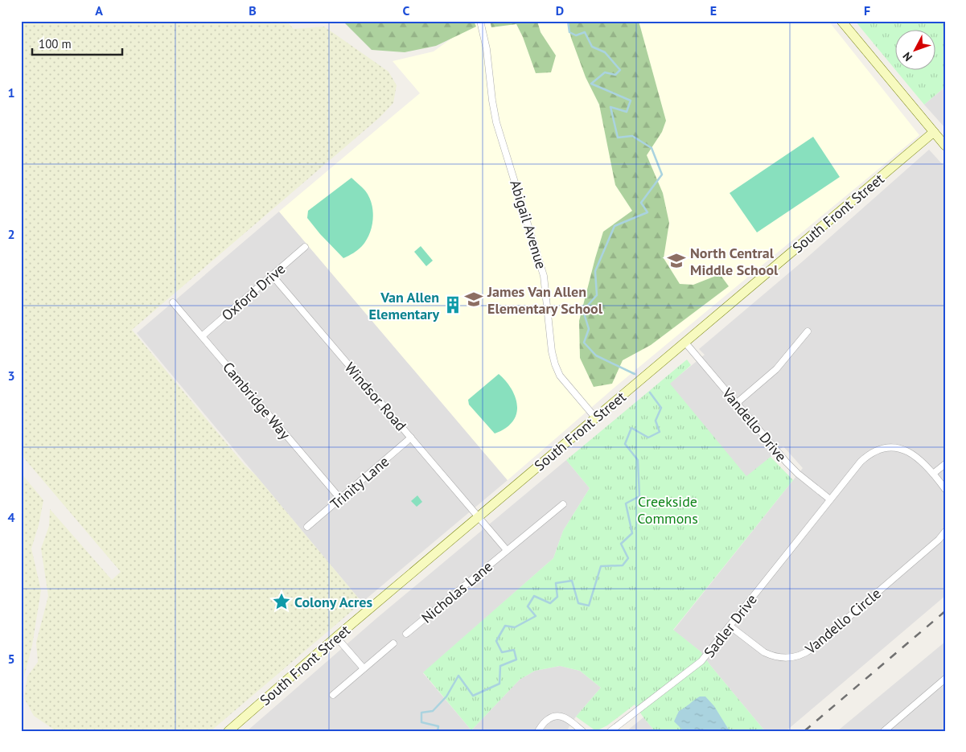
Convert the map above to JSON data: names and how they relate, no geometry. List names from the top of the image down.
{
  "streets": {
    "street": [
      "South Front Street",
      "Abigail Avenue",
      "Oxford Drive",
      "Windsor Road",
      "Cambridge Way",
      "Vandello Drive",
      "Trinity Lane",
      "Nicholas Lane",
      "Vandello Circle",
      "Sadler Drive"
    ]
  },
  "crossings": [
    ["South Front Street", "Abigail Avenue"],
    ["South Front Street", "Windsor Road"],
    ["South Front Street", "Vandello Drive"],
    ["Oxford Drive", "Windsor Road"],
    ["Oxford Drive", "Cambridge Way"],
    ["Windsor Road", "Trinity Lane"],
    ["Cambridge Way", "Trinity Lane"],
    ["Vandello Drive", "Sadler Drive"],
    ["Vandello Circle", "Sadler Drive"]
  ],
  "parks": ["Creekside Commons"],
  "places": {
    "school or university": ["North Central Middle School", "James Van Allen Elementary School"],
    "building": ["Van Allen Elementary"],
    "place": ["Colony Acres"]
  },
  "scale_bar": "100 m",
  "north": "bottom left",
  "grid": {
    "columns": [
      "A",
      "B",
      "C",
      "D",
      "E",
      "F"
    ],
    "rows": [
      "1",
      "2",
      "3",
      "4",
      "5"
    ]
  }
}
